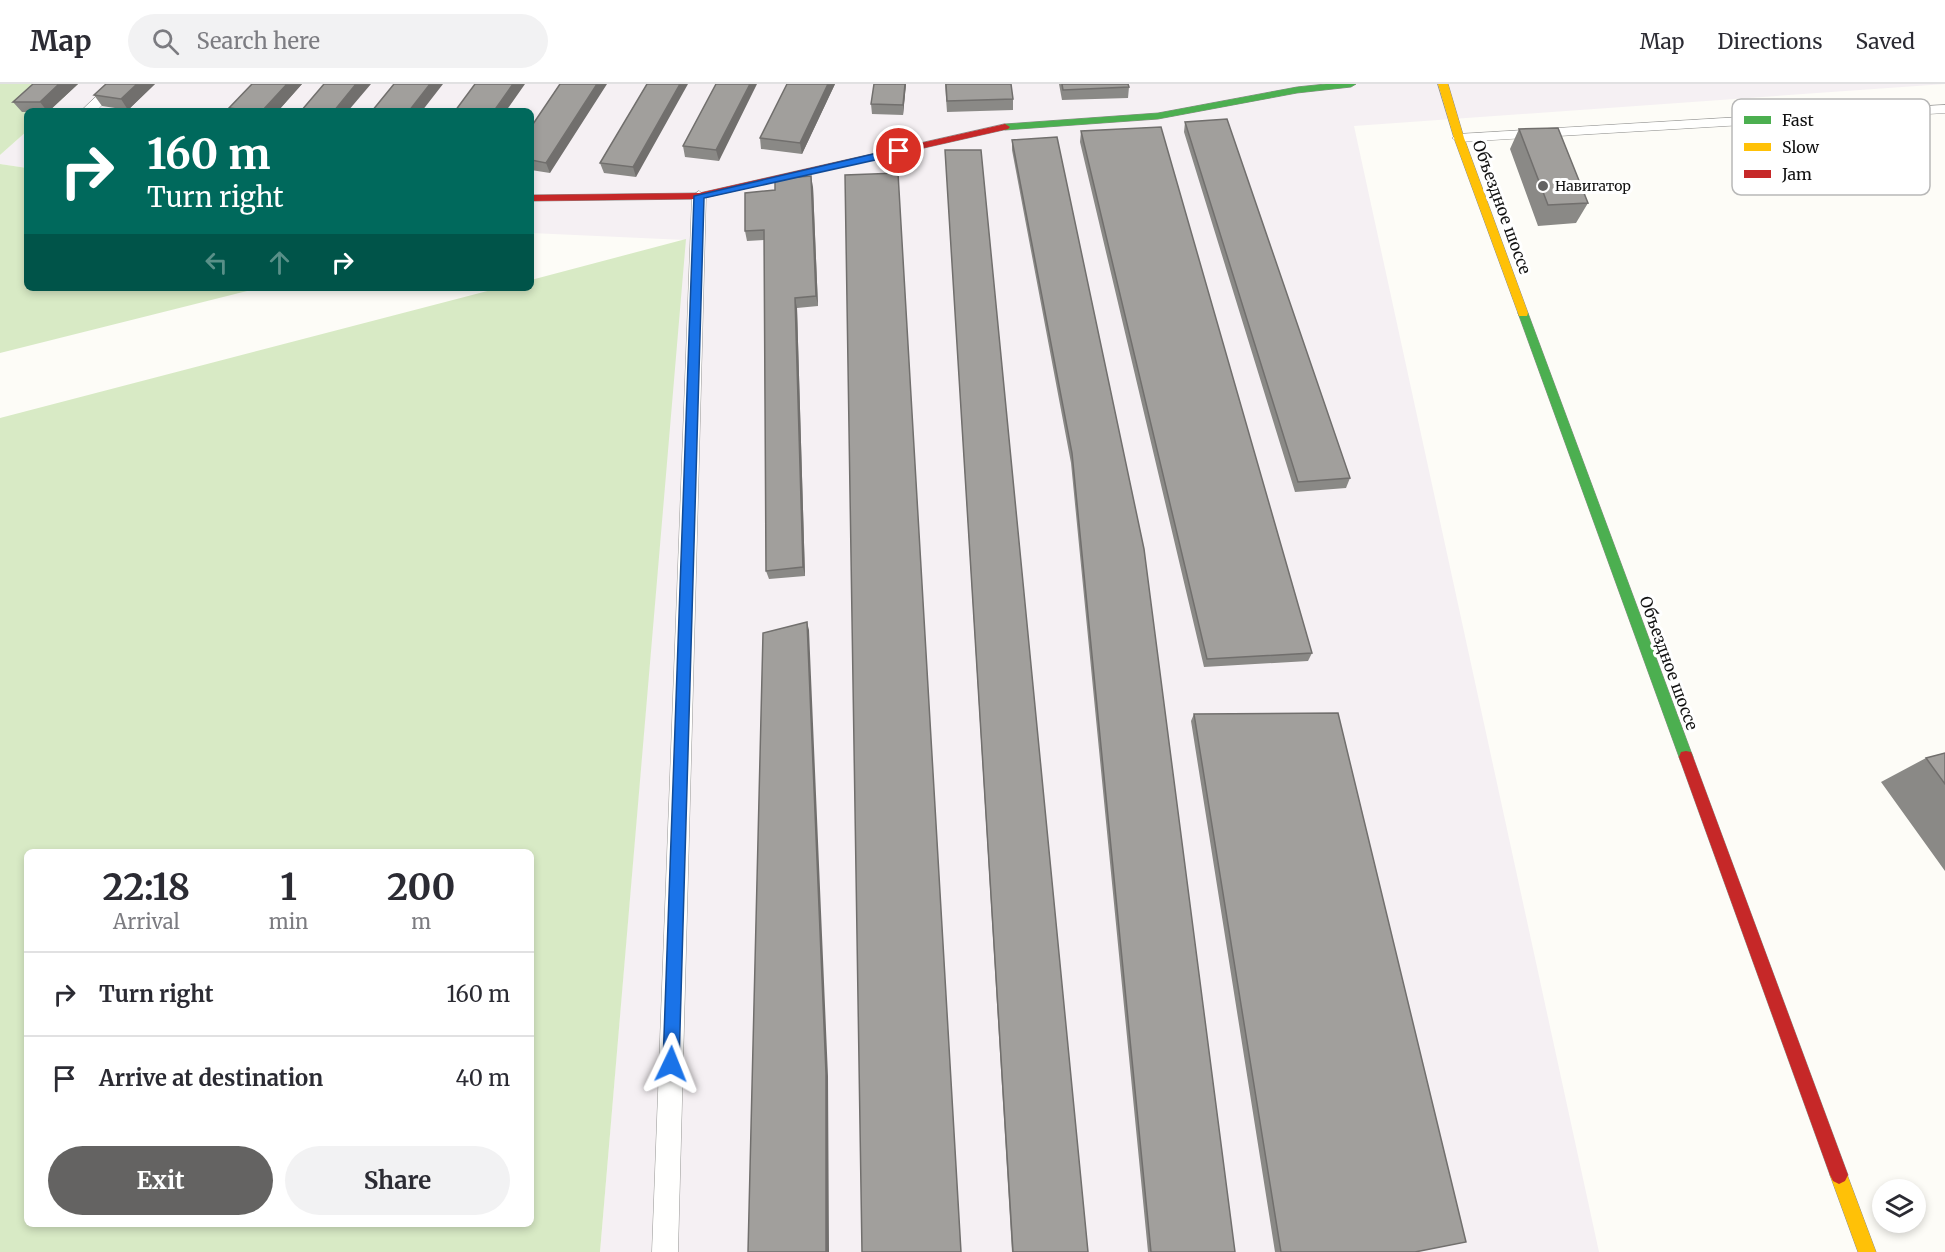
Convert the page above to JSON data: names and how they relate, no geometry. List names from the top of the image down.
{
  "streets": {
    "street": ["Объездное шоссе"]
  },
  "places": ["Навигатор"],
  "legend": ["Fast", "Slow", "Jam"],
  "page": {
    "header": "Map",
    "search": "Search here",
    "nav": ["Map", "Directions", "Saved"],
    "turn": ["160 m", "Turn right"],
    "eta": [
      "22:18",
      "Arrival",
      "1",
      "min",
      "200",
      "m"
    ],
    "list": [
      {
        "name": "Turn right",
        "value": "160 m"
      },
      {
        "name": "Arrive at destination",
        "value": "40 m"
      }
    ],
    "buttons": ["Exit", "Share"]
  }
}
